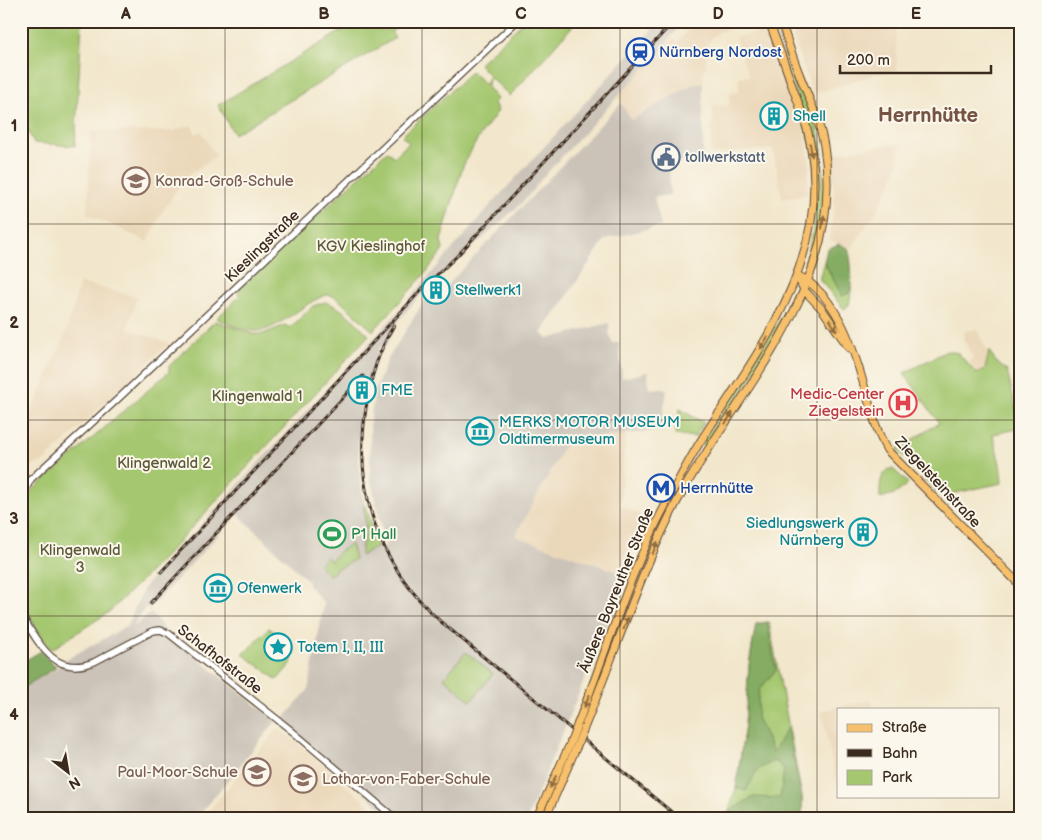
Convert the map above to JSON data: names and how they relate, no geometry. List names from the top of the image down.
{
  "streets": {
    "main road": ["Ziegelsteinstraße", "Äußere Bayreuther Straße"],
    "street": ["Kieslingstraße", "Schafhofstraße"]
  },
  "crossings": [
    ["Ziegelsteinstraße", "Äußere Bayreuther Straße"]
  ],
  "districts": ["Herrnhütte"],
  "parks": [
    "KGV Kieslinghof",
    "Klingenwald 1",
    "Klingenwald 2",
    "Klingenwald 3"
  ],
  "places": {
    "station": ["Nürnberg Nordost"],
    "building": [
      "Shell",
      "Stellwerk1",
      "FME",
      "Siedlungswerk Nürnberg"
    ],
    "public building": ["tollwerkstatt"],
    "school or university": ["Konrad-Groß-Schule", "Paul-Moor-Schule", "Lothar-von-Faber-Schule"],
    "hospital": ["Medic-Center Ziegelstein"],
    "museum": ["MERKS MOTOR MUSEUM Oldtimermuseum", "Ofenwerk"],
    "metro station": ["Herrnhütte"],
    "sports": ["P1 Hall"],
    "place": ["Totem I, II, III"]
  },
  "legend": ["Straße", "Bahn", "Park"],
  "scale_bar": "200 m",
  "north": "bottom right",
  "grid": {
    "columns": [
      "A",
      "B",
      "C",
      "D",
      "E"
    ],
    "rows": [
      "1",
      "2",
      "3",
      "4"
    ]
  }
}
